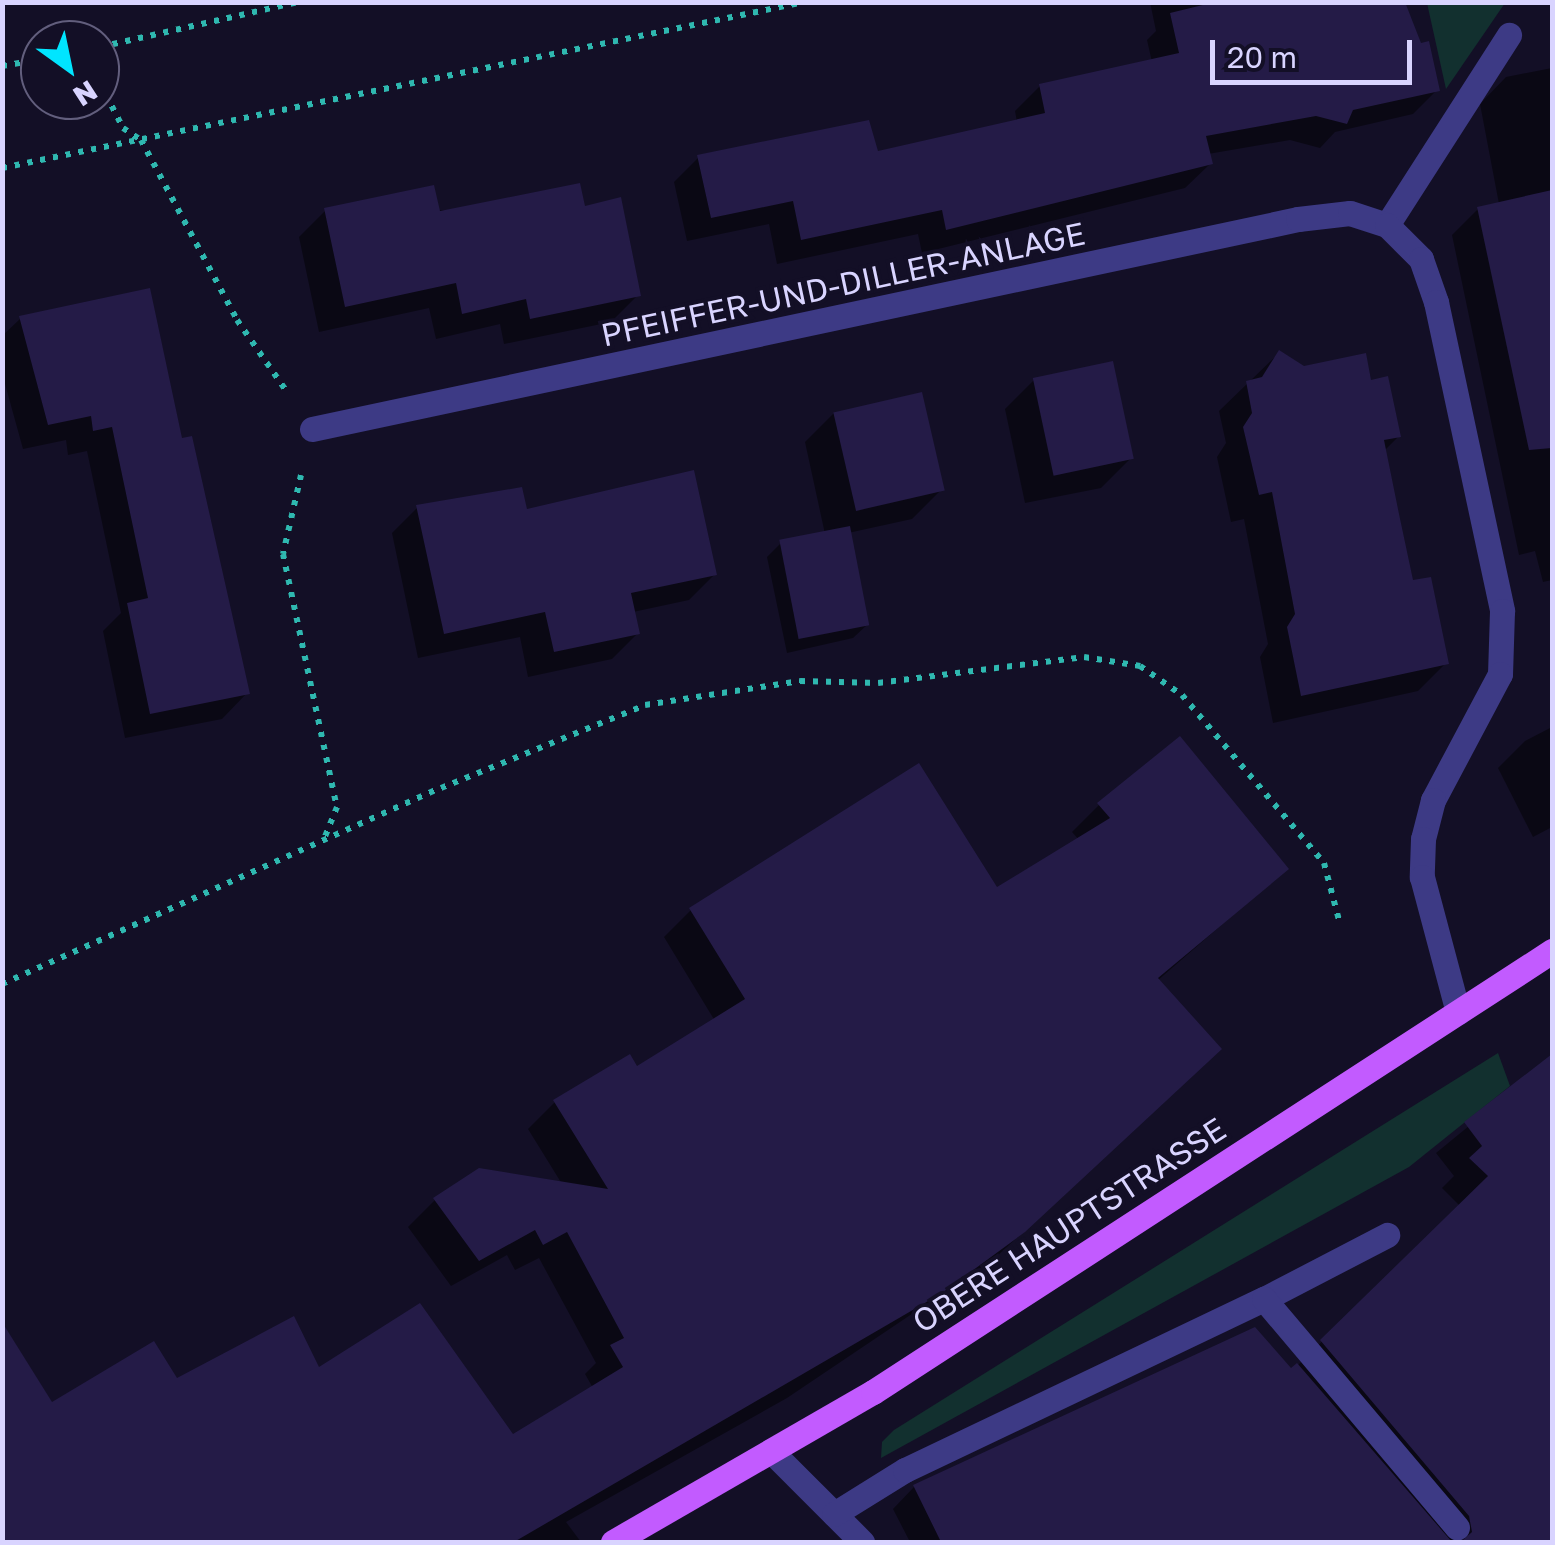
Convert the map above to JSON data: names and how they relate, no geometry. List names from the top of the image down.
{
  "streets": {
    "main road": ["OBERE HAUPTSTRASSE"],
    "street": ["PFEIFFER-UND-DILLER-ANLAGE"]
  },
  "scale_bar": "20 m",
  "north": "bottom right"
}
